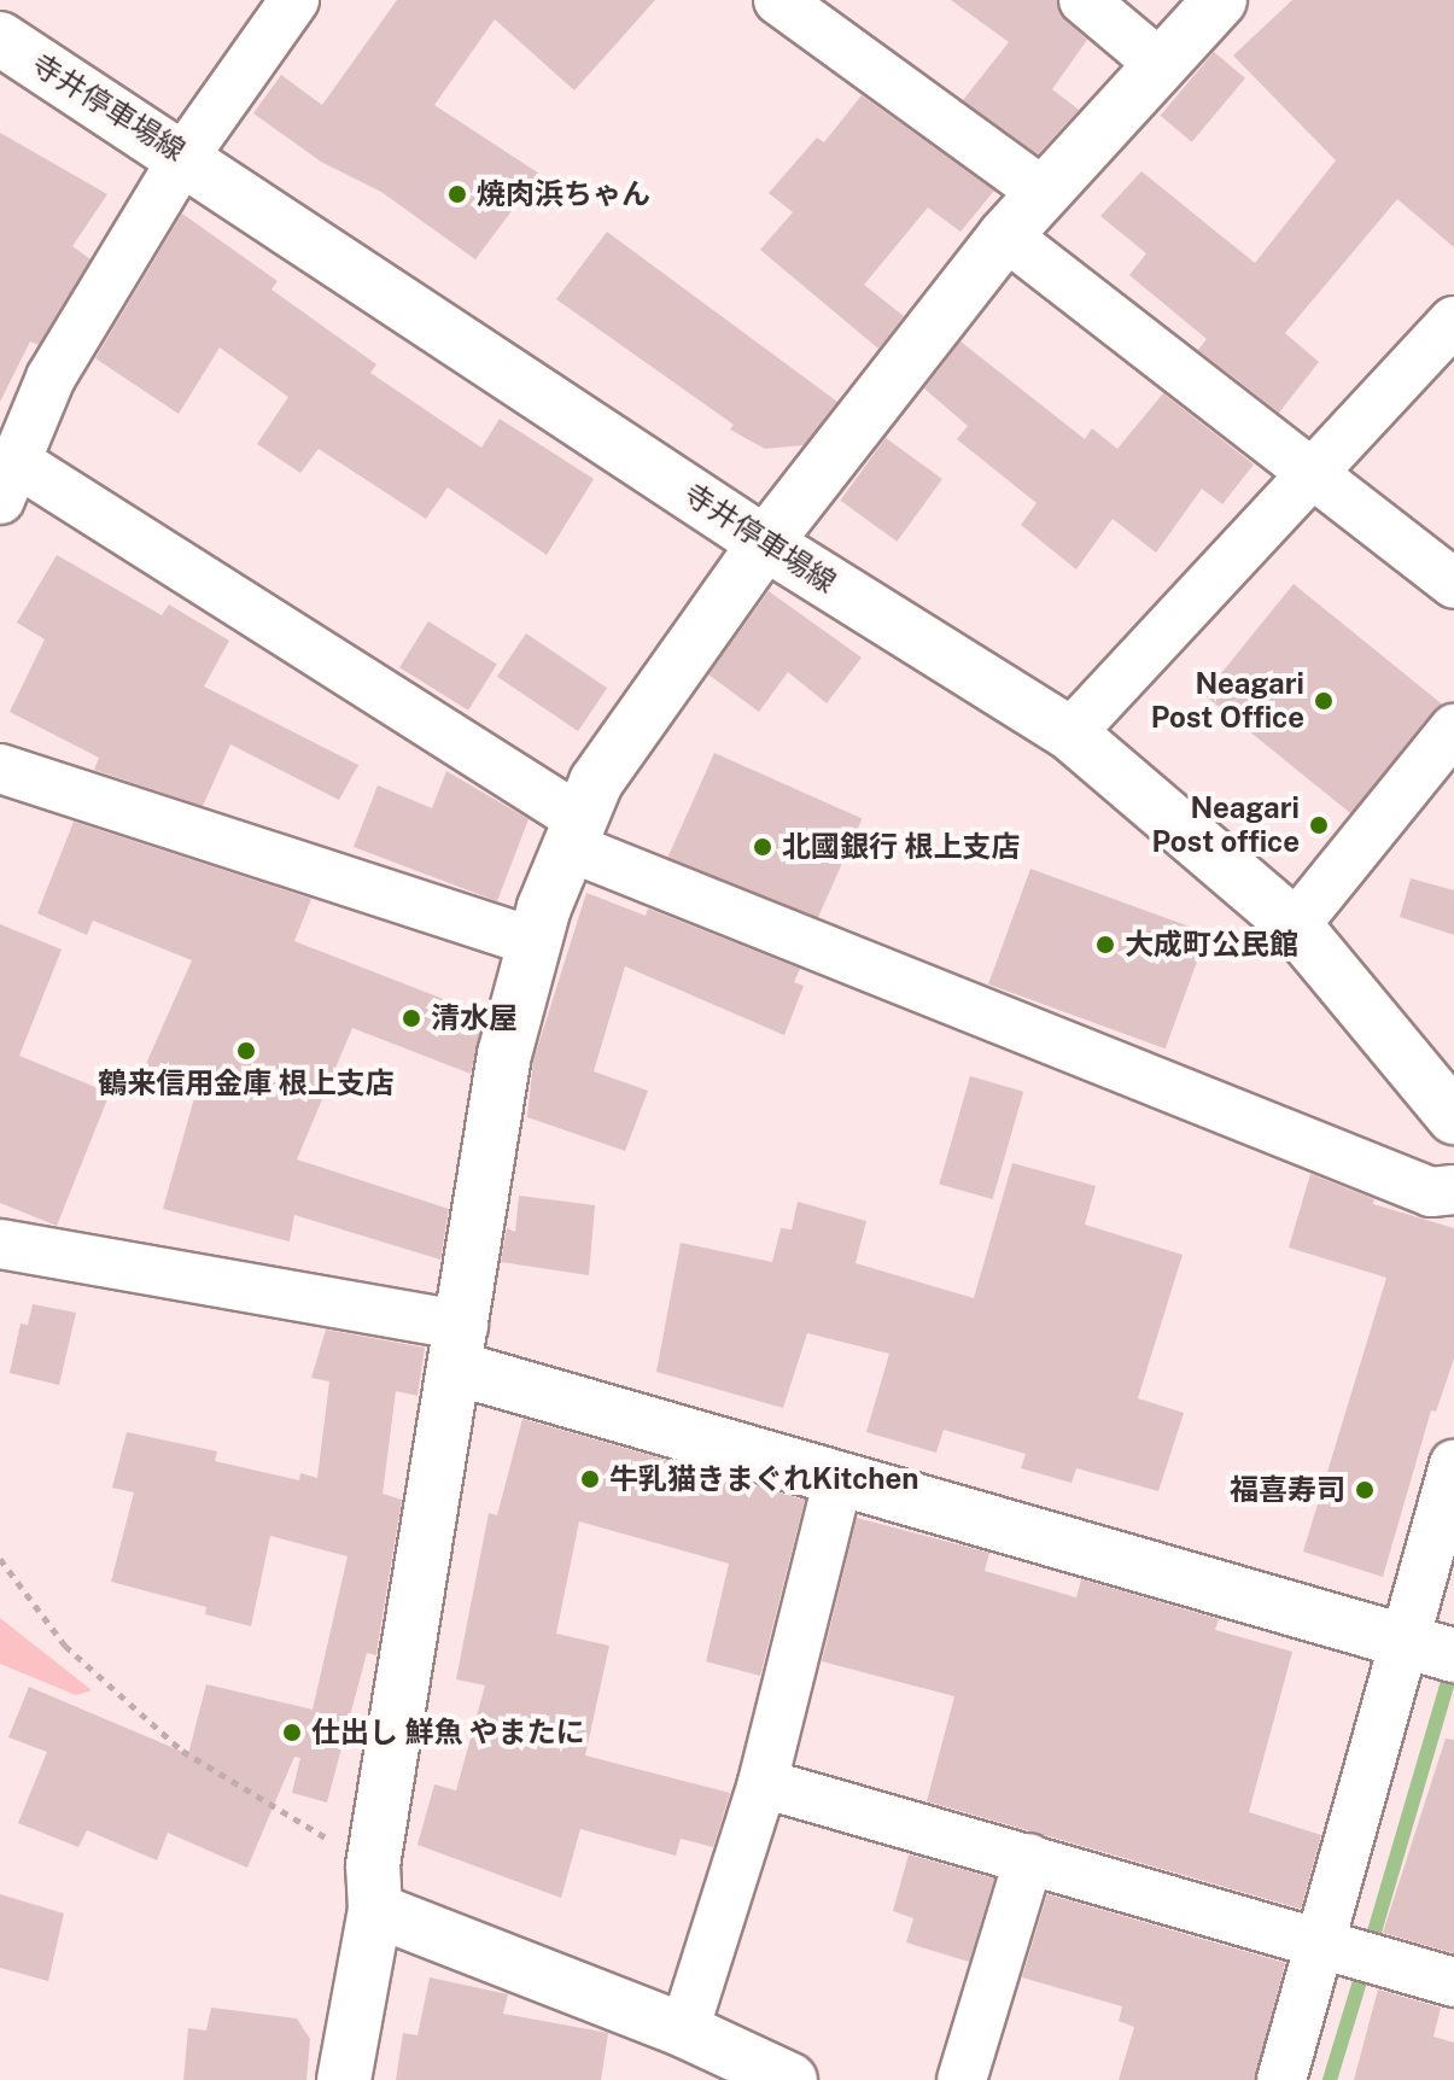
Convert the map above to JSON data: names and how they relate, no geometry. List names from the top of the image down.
{
  "streets": {
    "street": ["寺井停車場線"]
  },
  "places": [
    "焼肉浜ちゃん",
    "Neagari Post Office",
    "Neagari Post office",
    "北國銀行 根上支店",
    "大成町公民館",
    "清水屋",
    "鶴来信用金庫 根上支店",
    "牛乳猫きまぐれKitchen",
    "福喜寿司",
    "仕出し 鮮魚 やまたに"
  ]
}
